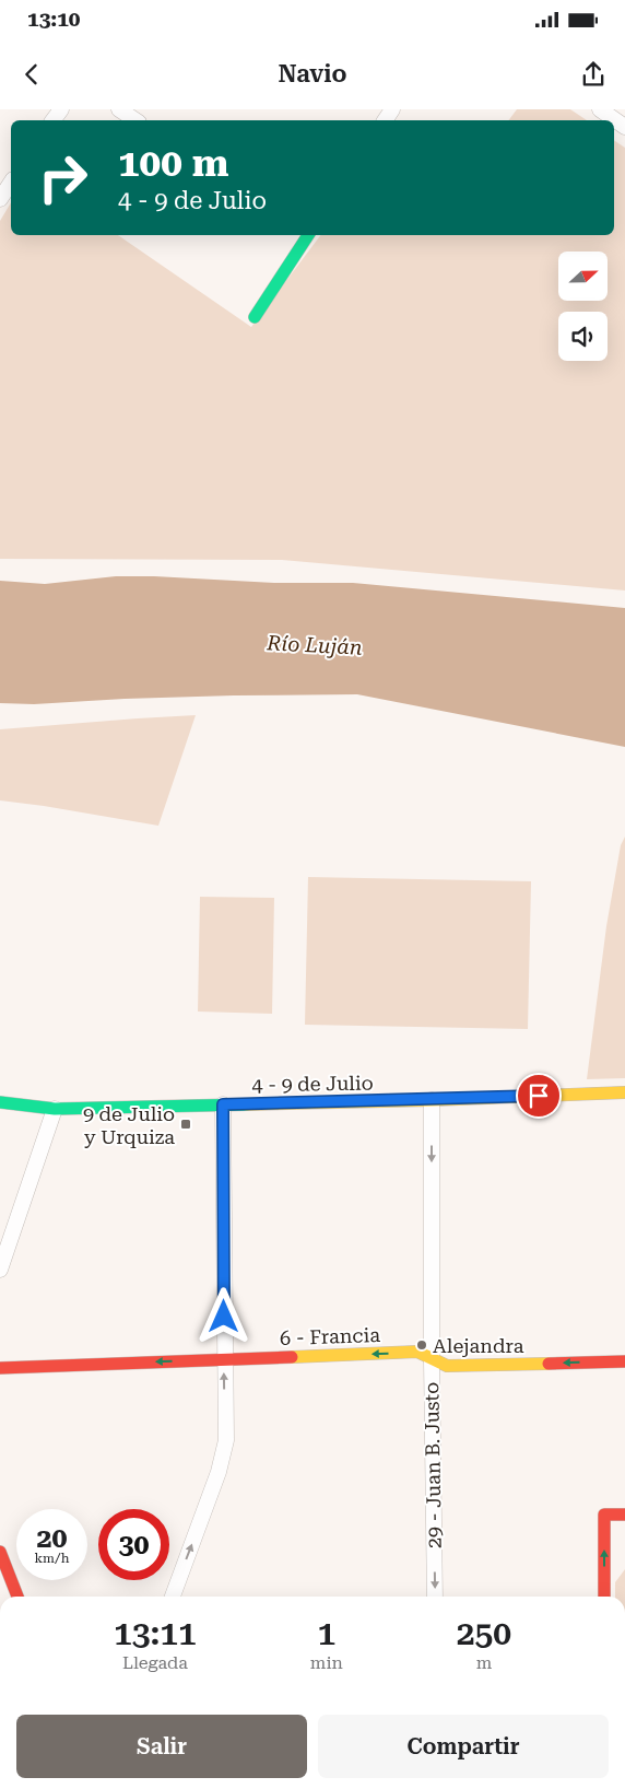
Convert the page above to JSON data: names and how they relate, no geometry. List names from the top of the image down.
{
  "streets": {
    "street": ["4 - 9 de Julio", "6 - Francia", "29 - Juan B. Justo"]
  },
  "crossings": [
    ["4 - 9 de Julio", "29 - Juan B. Justo"],
    ["6 - Francia", "29 - Juan B. Justo"]
  ],
  "one_way": ["6 - Francia", "29 - Juan B. Justo"],
  "water": ["Río Luján"],
  "places": {
    "transit": ["9 de Julio y Urquiza"],
    "other": ["Alejandra"]
  },
  "north": "right",
  "page": {
    "status": "13:10",
    "header": "Navio",
    "turn": ["100 m", "4 - 9 de Julio"],
    "speed": "20 km/h",
    "limit": "30",
    "eta": [
      "13:11",
      "Llegada",
      "1",
      "min",
      "250",
      "m"
    ],
    "buttons": ["Salir", "Compartir"]
  }
}
